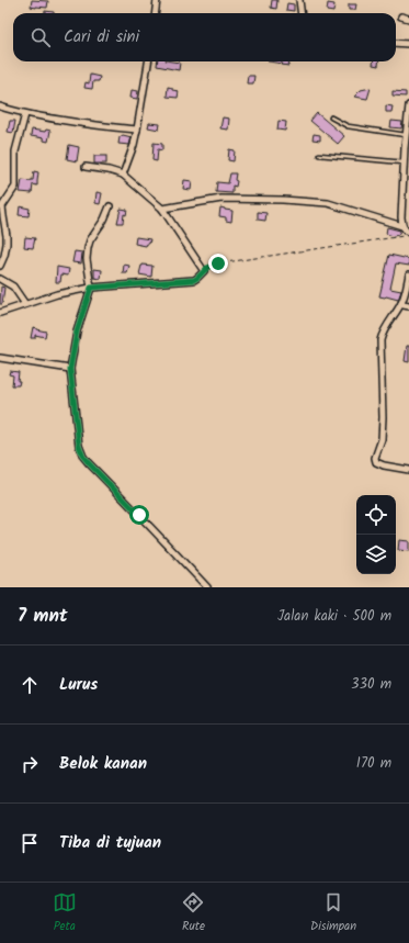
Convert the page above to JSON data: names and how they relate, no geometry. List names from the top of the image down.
{
  "page": {
    "search": "Cari di sini",
    "heading": ["7 mnt", "Jalan kaki · 500 m"],
    "list": [
      ["Lurus", "330 m"],
      ["Belok kanan", "170 m"],
      "Tiba di tujuan"
    ],
    "nav": ["Peta", "Rute", "Disimpan"]
  }
}
